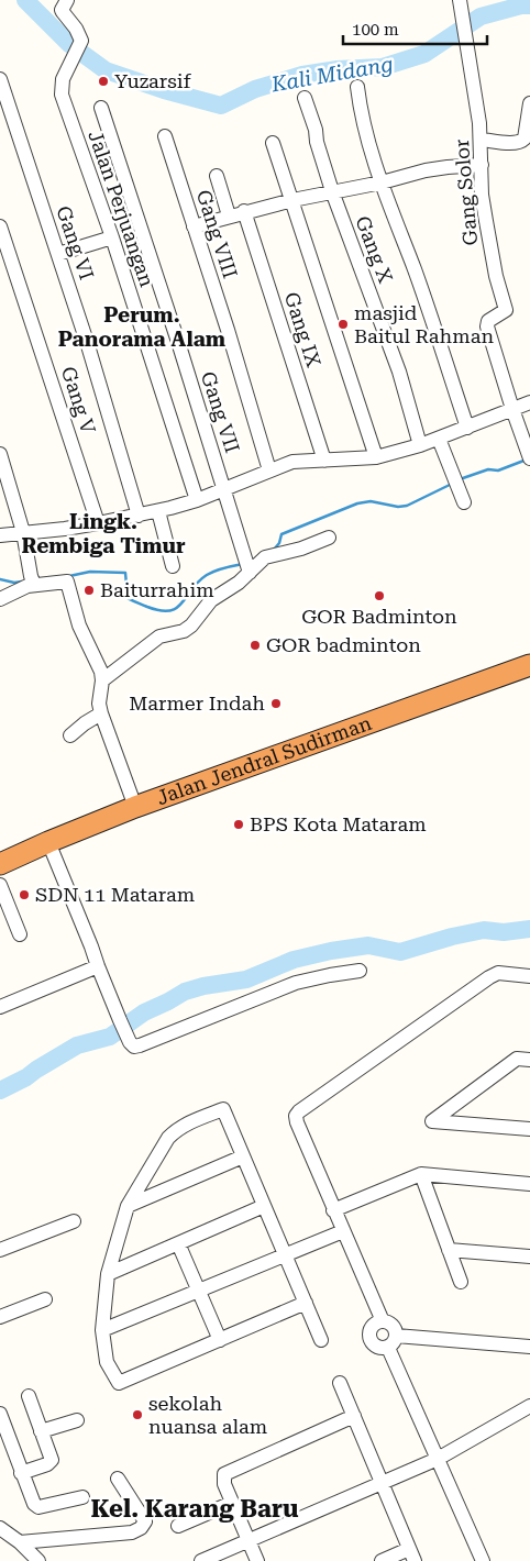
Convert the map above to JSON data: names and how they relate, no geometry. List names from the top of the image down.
{
  "streets": {
    "highway": ["Jalan Jendral Sudirman"],
    "street": [
      "Gang Solor",
      "Jalan Perjuangan",
      "Gang VIII",
      "Gang VI",
      "Gang X",
      "Gang IX",
      "Gang V",
      "Gang VII"
    ]
  },
  "districts": ["Perum. Panorama Alam", "Lingk. Rembiga Timur", "Kel. Karang Baru"],
  "water": ["Kali Midang"],
  "places": [
    "Yuzarsif",
    "masjid Baitul Rahman",
    "Baiturrahim",
    "GOR Badminton",
    "GOR badminton",
    "Marmer Indah",
    "BPS Kota Mataram",
    "SDN 11 Mataram",
    "sekolah nuansa alam"
  ],
  "scale_bar": "100 m"
}
